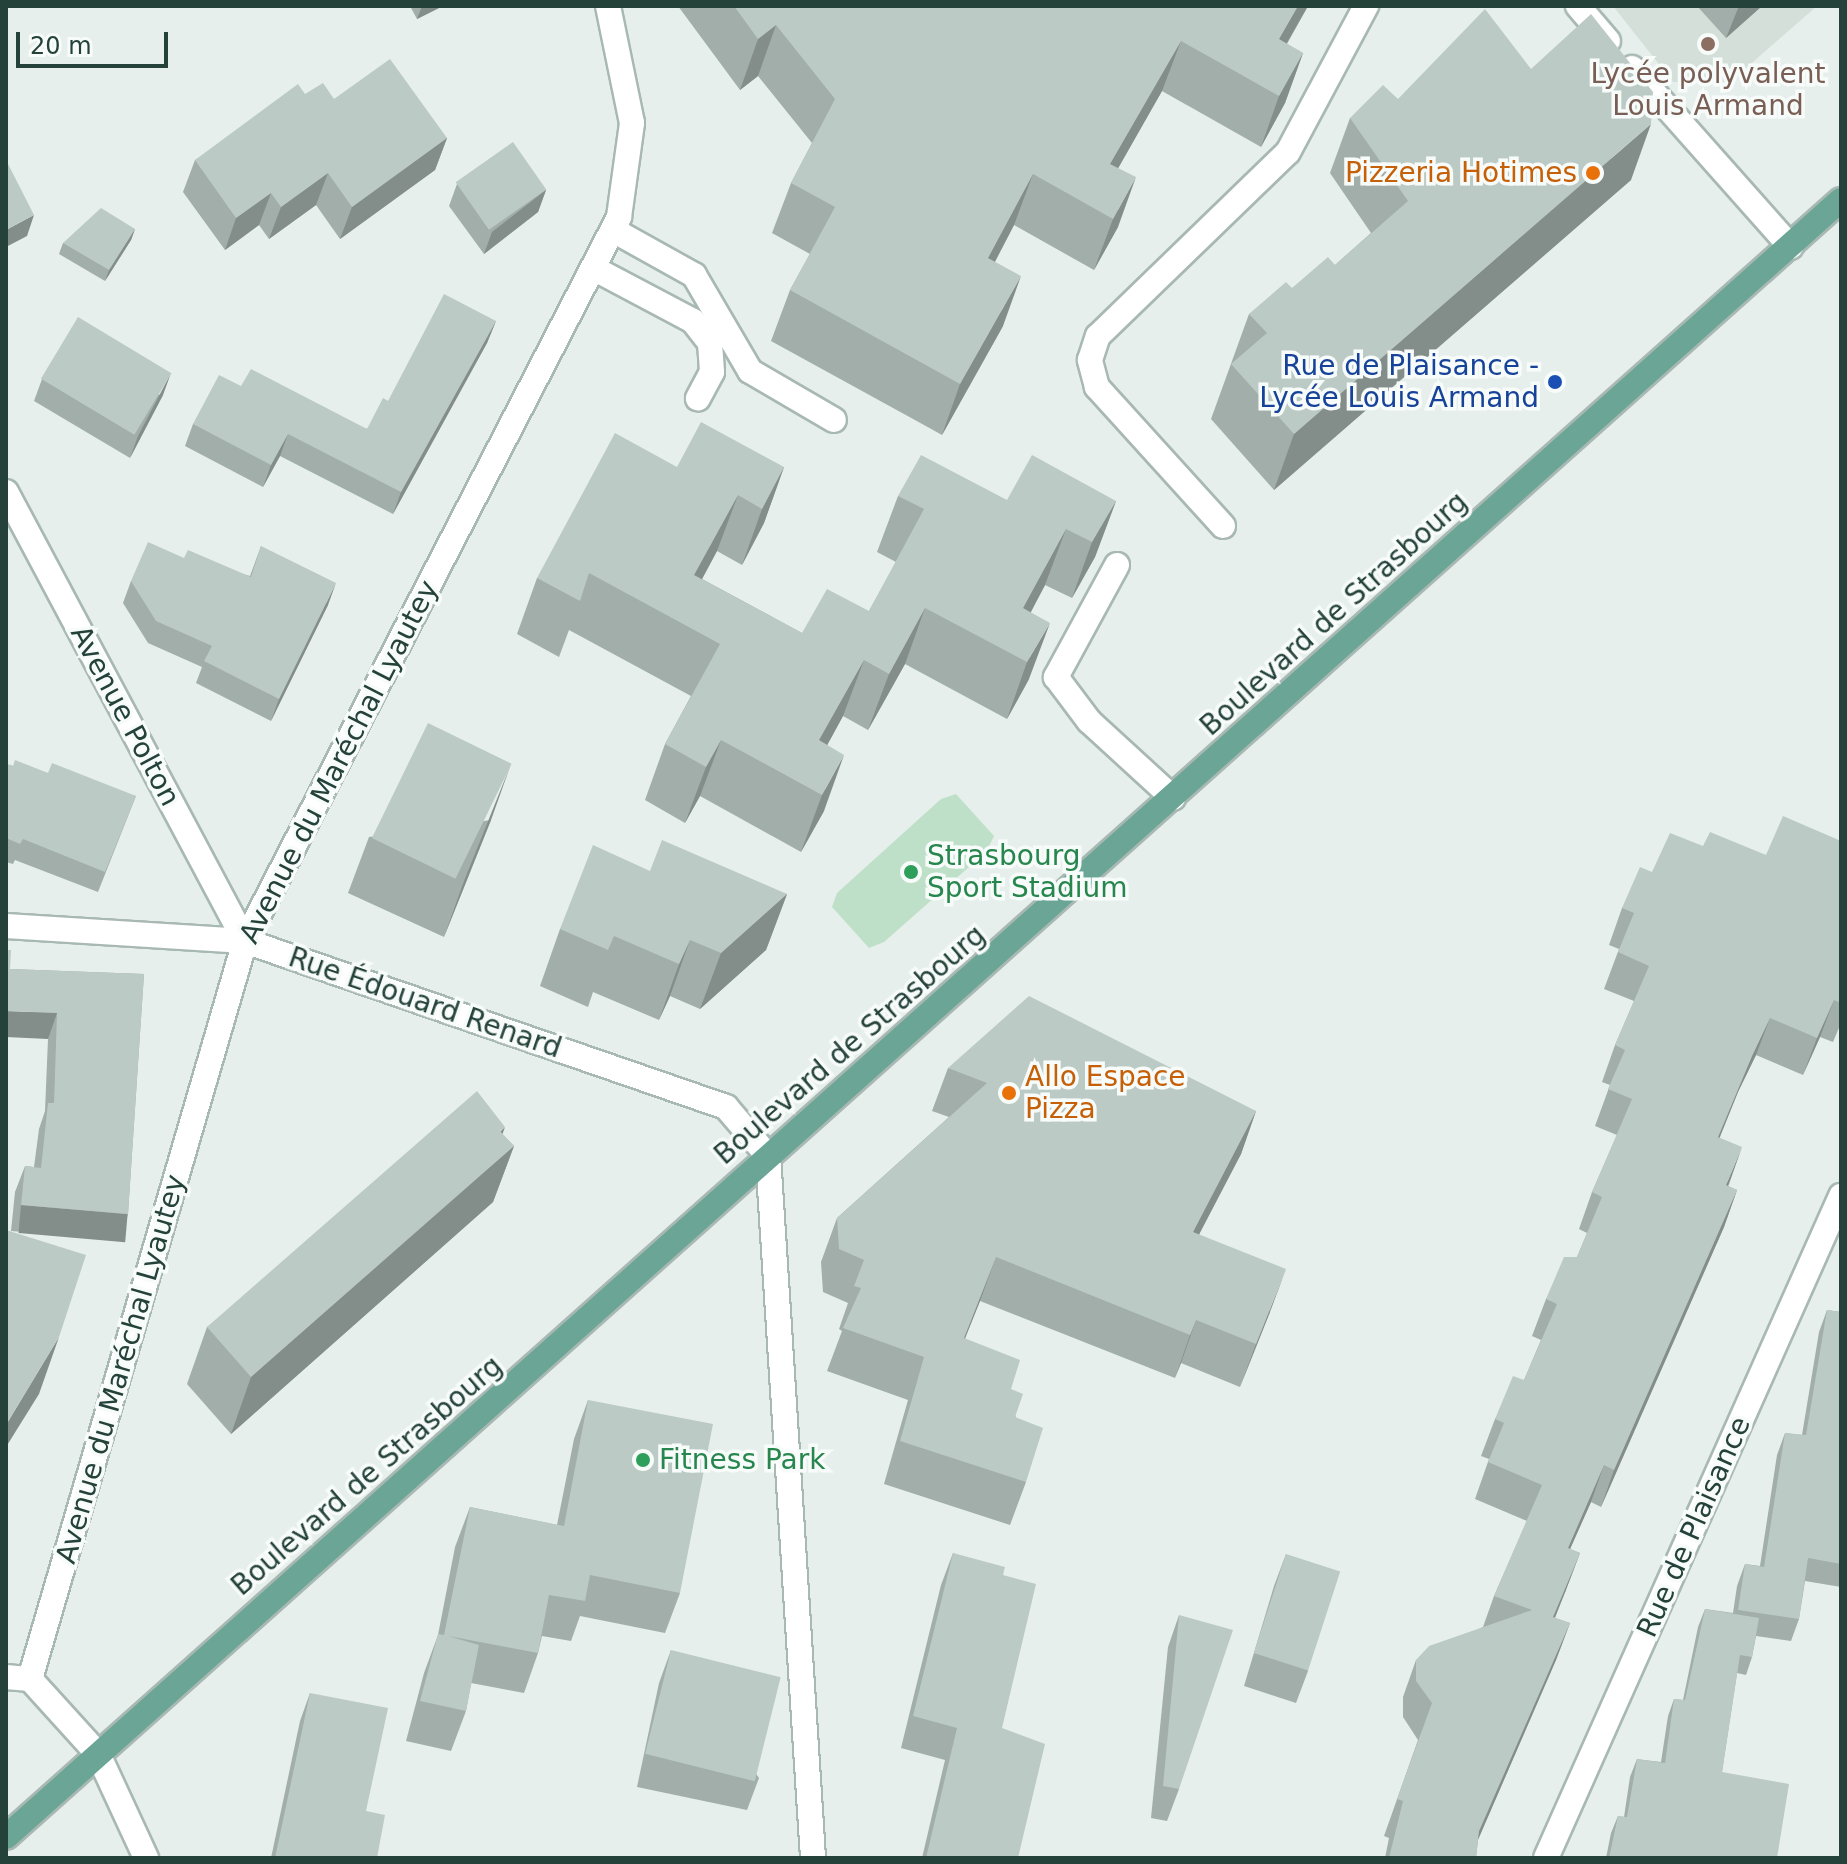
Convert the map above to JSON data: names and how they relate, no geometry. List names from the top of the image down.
{
  "streets": {
    "main road": ["Boulevard de Strasbourg"],
    "street": [
      "Avenue Polton",
      "Avenue du Maréchal Lyautey",
      "Rue Édouard Renard",
      "Rue de Plaisance"
    ]
  },
  "crossings": [
    ["Boulevard de Strasbourg", "Rue Édouard Renard"],
    ["Avenue Polton", "Avenue du Maréchal Lyautey"],
    ["Avenue Polton", "Rue Édouard Renard"],
    ["Avenue du Maréchal Lyautey", "Rue Édouard Renard"]
  ],
  "places": [
    "Lycée polyvalent Louis Armand",
    "Pizzeria Hotimes",
    "Rue de Plaisance - Lycée Louis Armand",
    "Strasbourg Sport Stadium",
    "Allo Espace Pizza",
    "Fitness Park"
  ],
  "scale_bar": "20 m"
}
